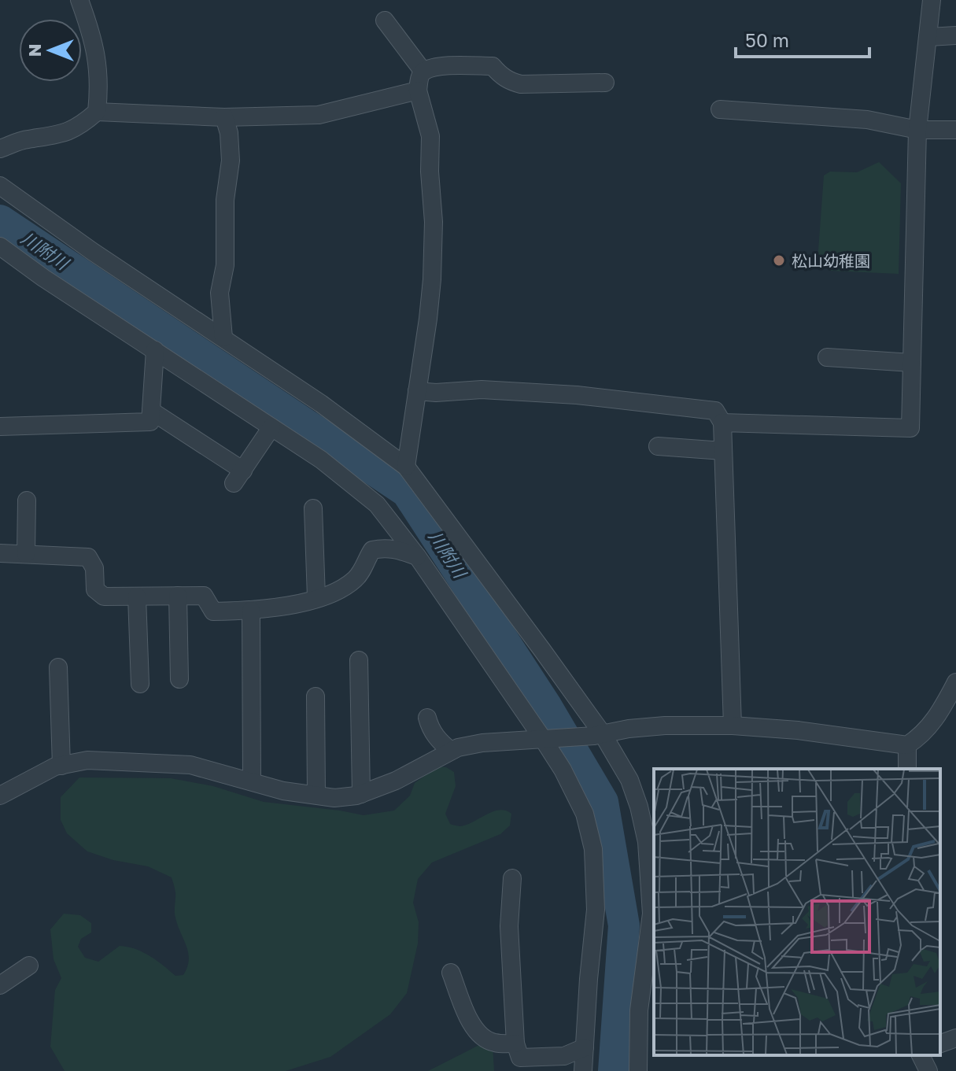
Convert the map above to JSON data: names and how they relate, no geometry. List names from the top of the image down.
{
  "water": ["川附川"],
  "places": ["松山幼稚園"],
  "scale_bar": "50 m",
  "north": "left"
}
